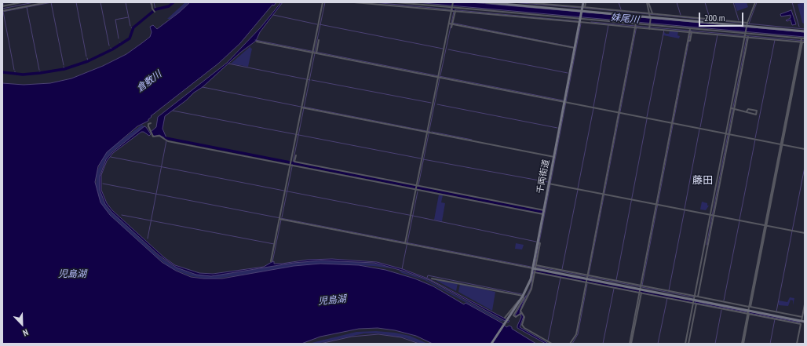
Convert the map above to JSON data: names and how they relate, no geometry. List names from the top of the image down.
{
  "streets": {
    "street": ["千両街道"]
  },
  "districts": ["藤田"],
  "water": ["妹尾川", "倉敷川", "児島湖"],
  "scale_bar": "200 m",
  "north": "bottom right"
}
